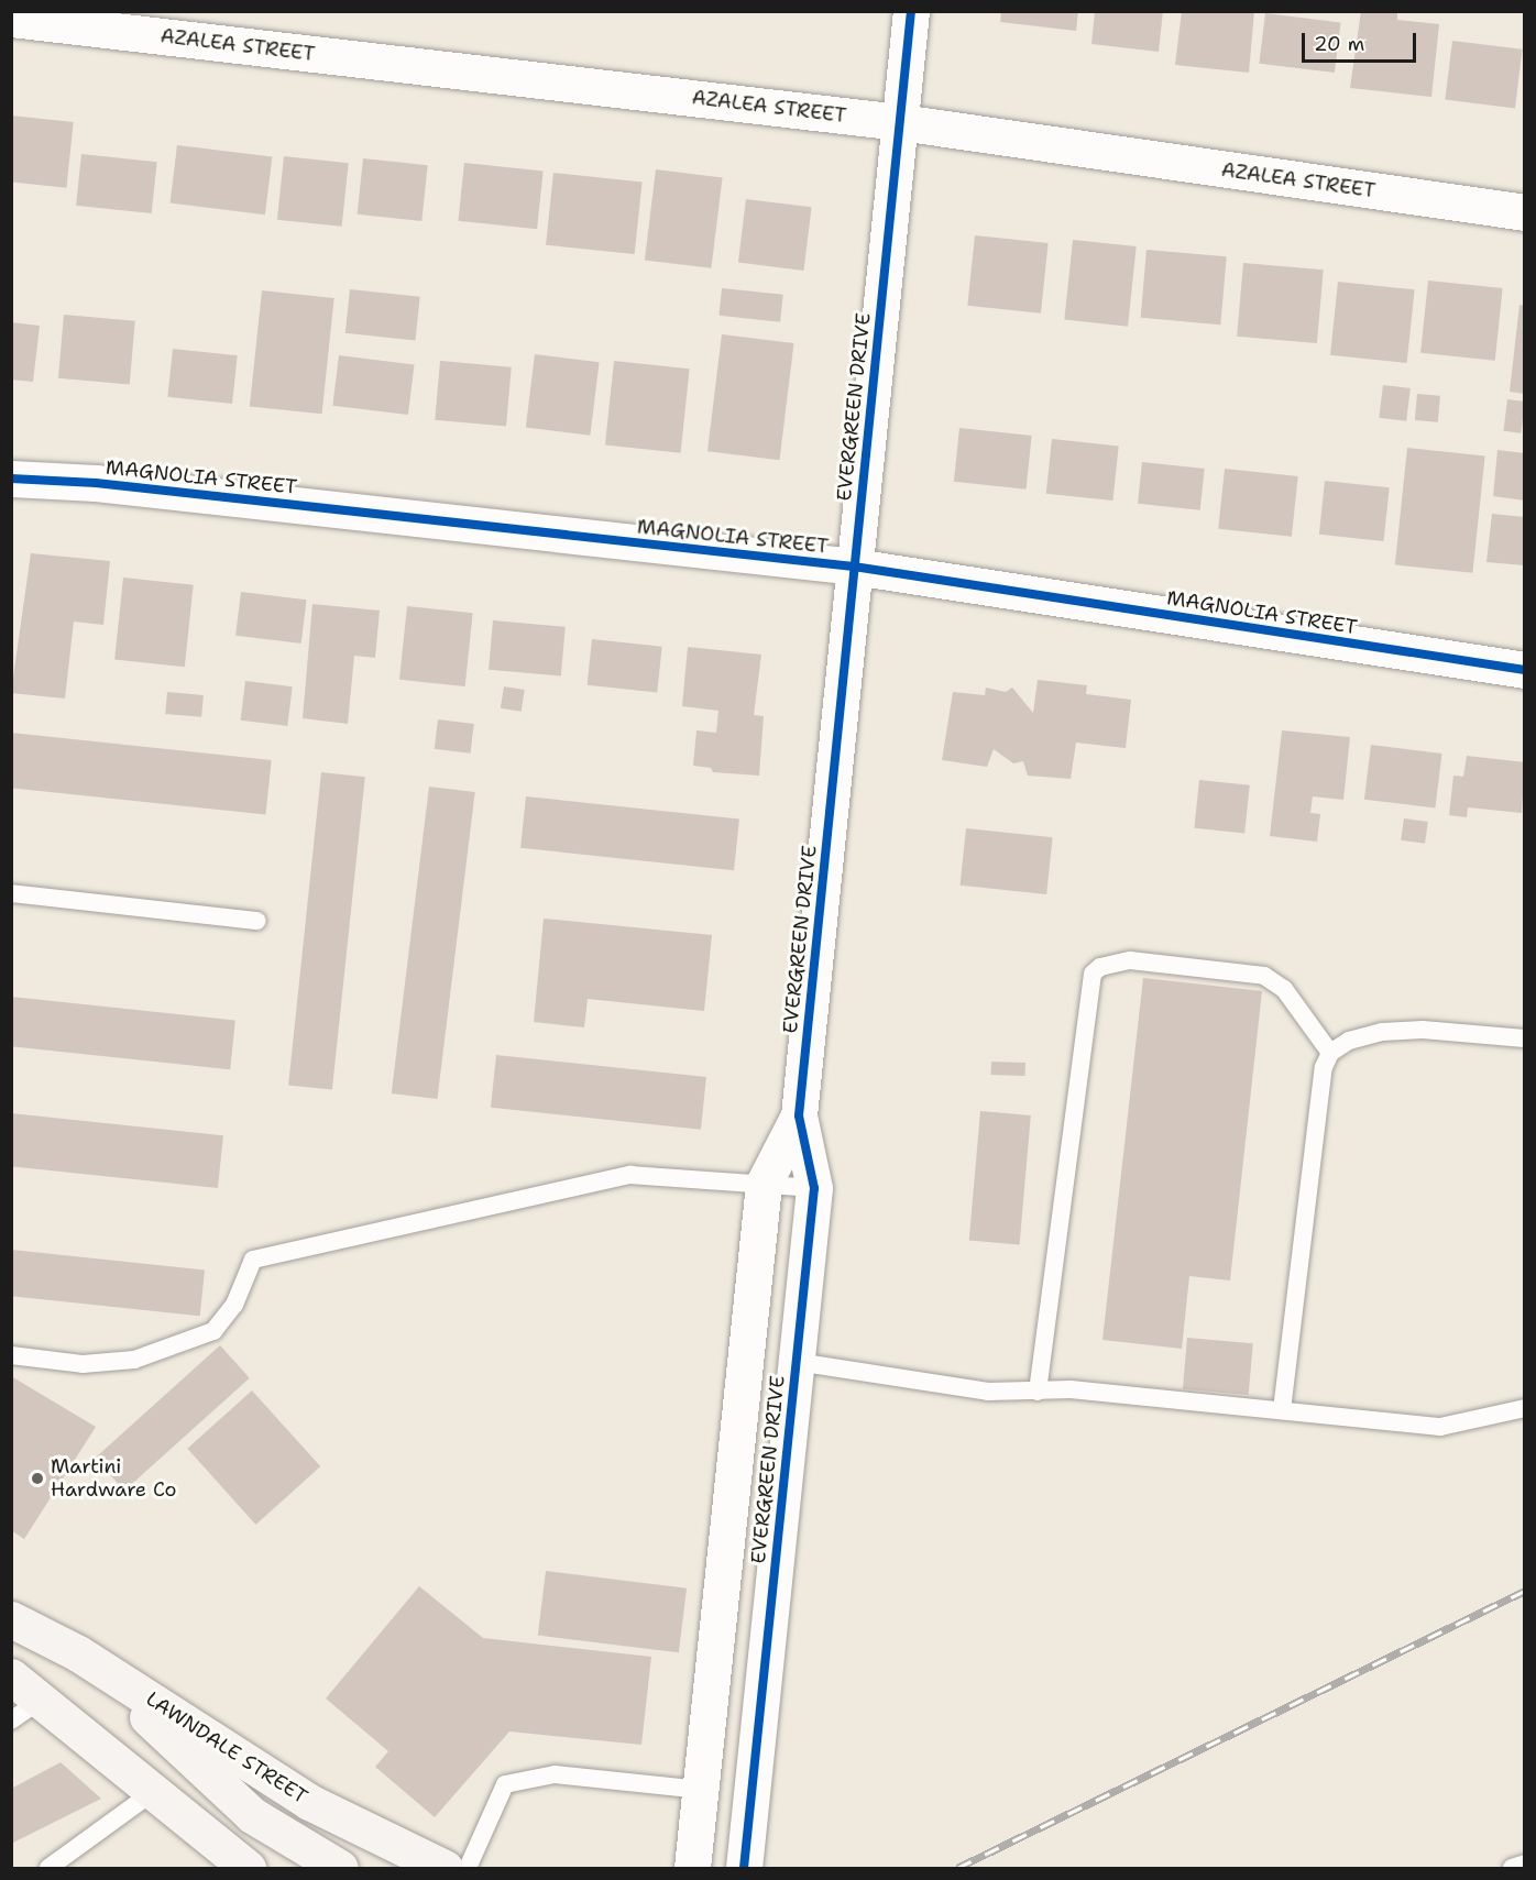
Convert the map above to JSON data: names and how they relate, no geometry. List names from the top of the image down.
{
  "streets": {
    "main road": ["LAWNDALE STREET"],
    "street": ["AZALEA STREET", "EVERGREEN DRIVE", "MAGNOLIA STREET"]
  },
  "crossings": [
    ["AZALEA STREET", "EVERGREEN DRIVE"],
    ["EVERGREEN DRIVE", "MAGNOLIA STREET"]
  ],
  "places": ["Martini Hardware Co"],
  "scale_bar": "20 m"
}
